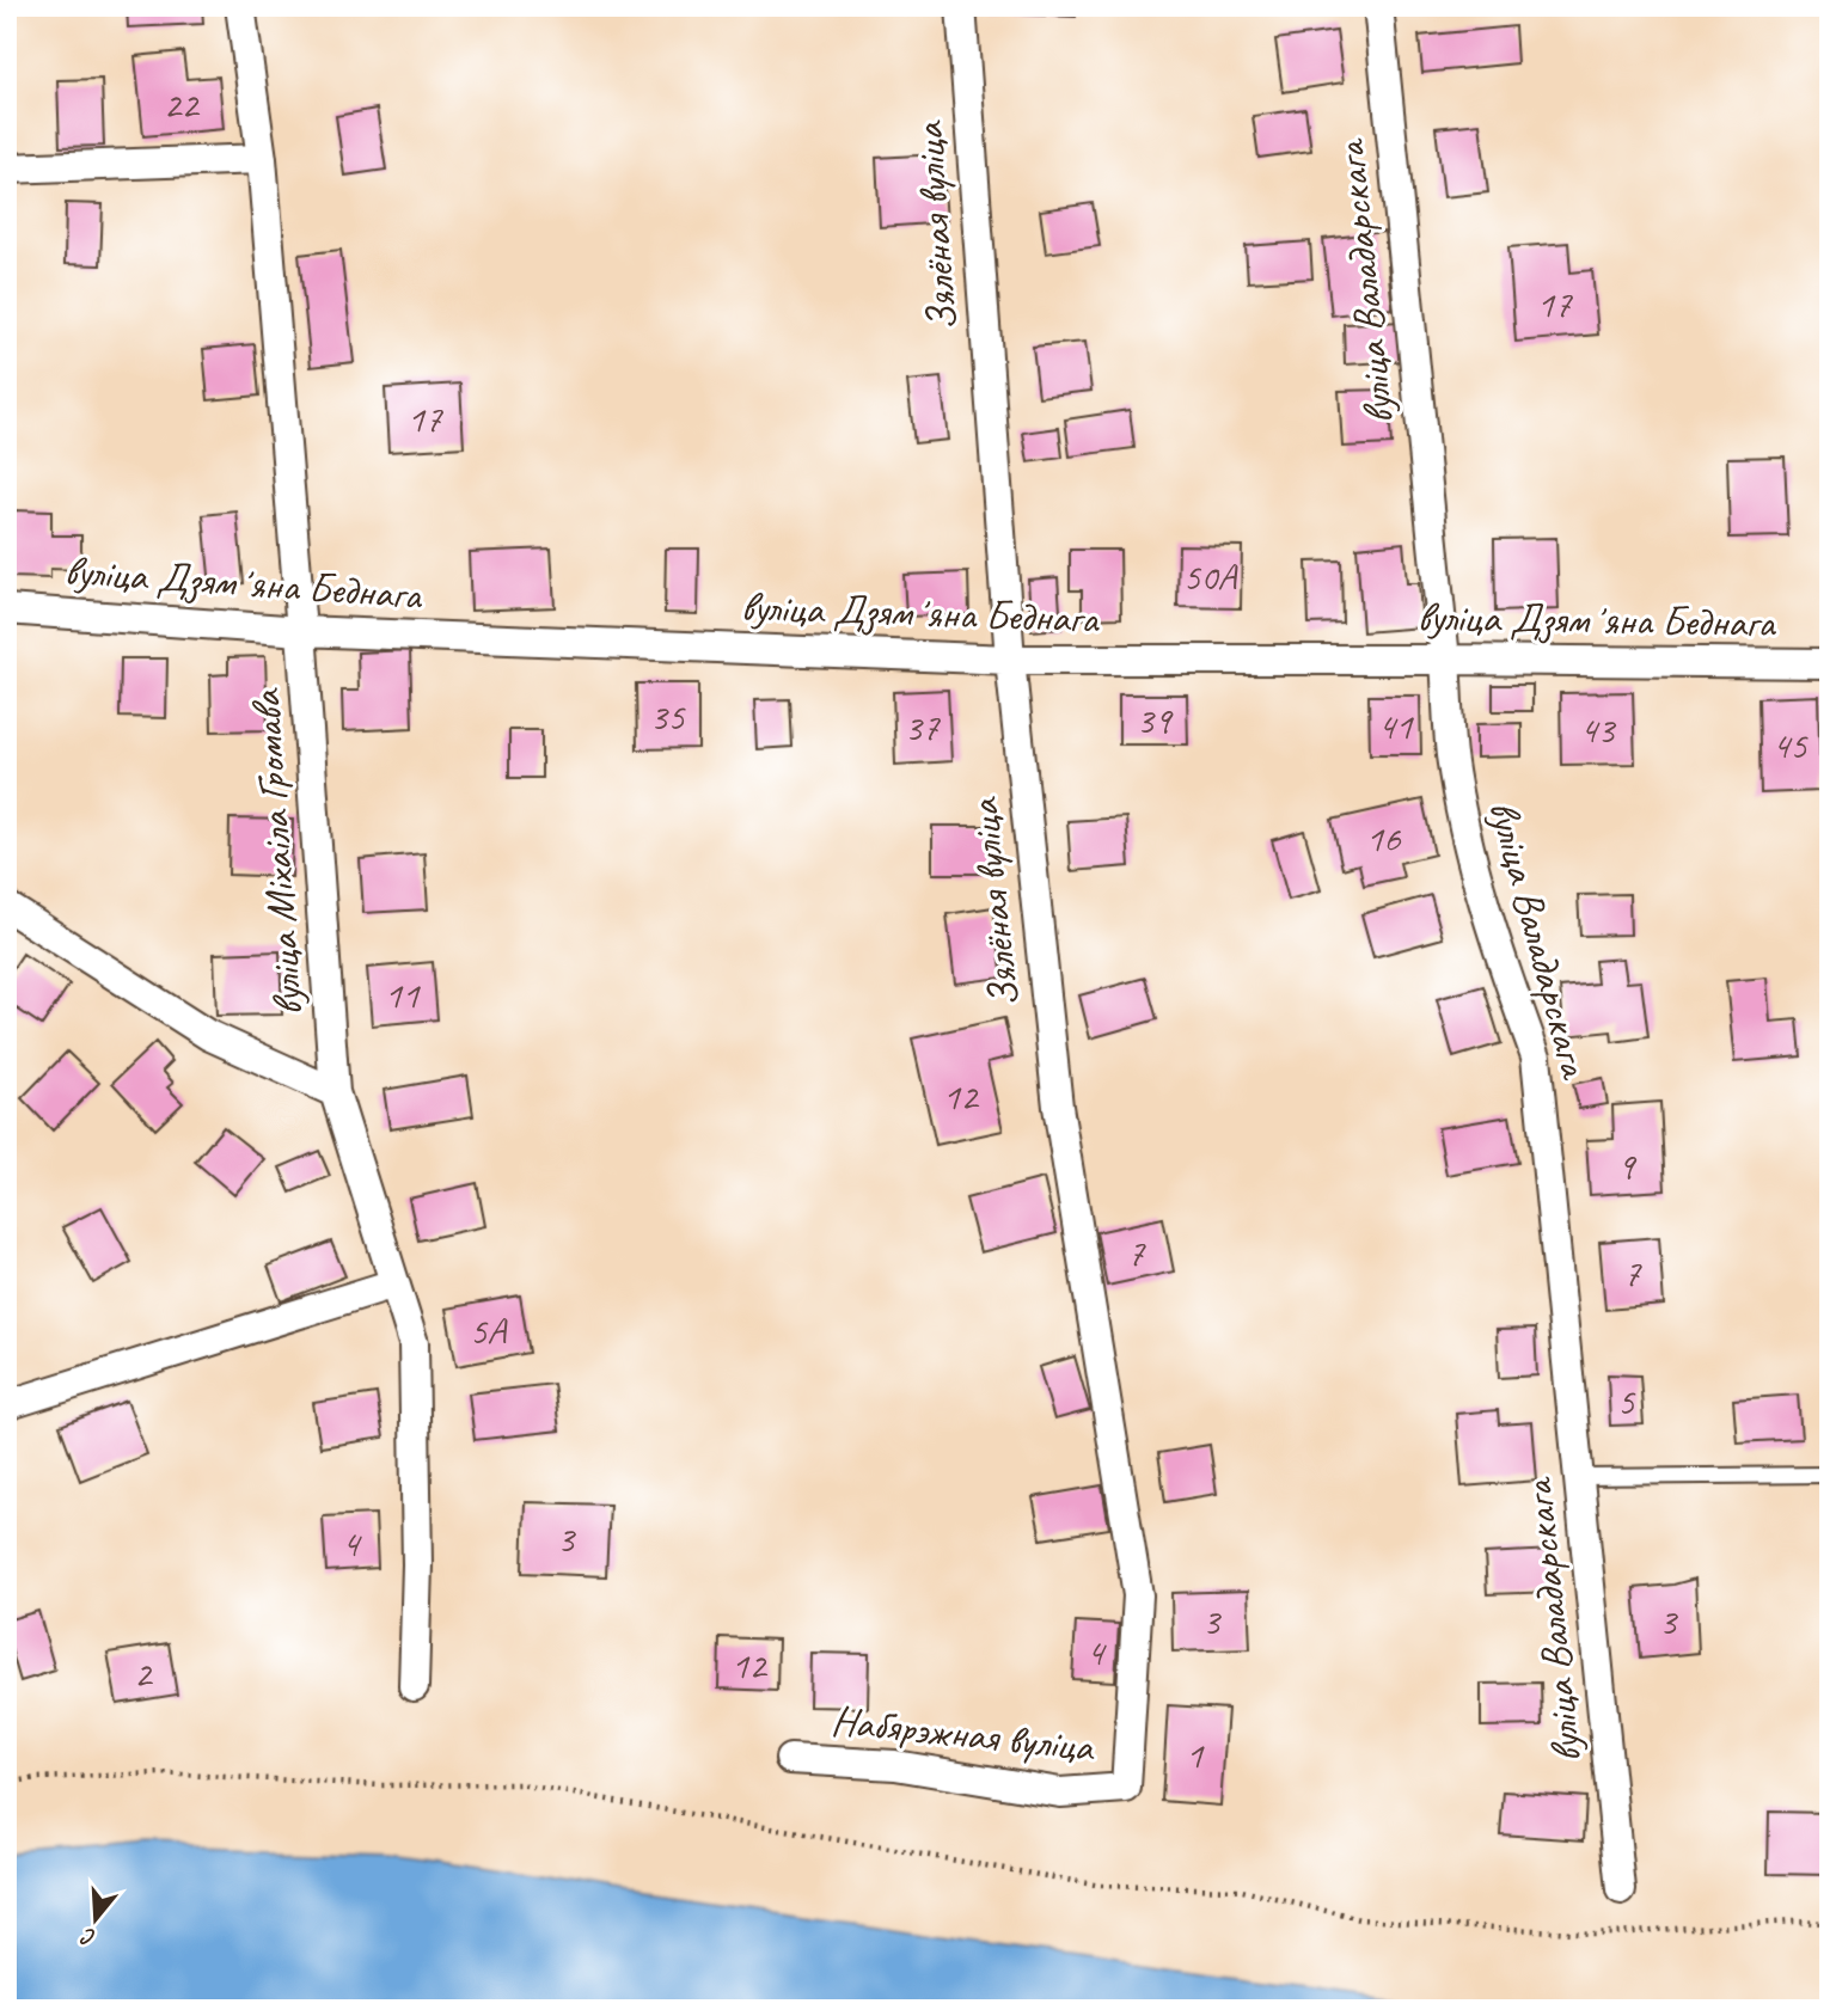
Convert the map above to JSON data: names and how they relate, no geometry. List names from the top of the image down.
{
  "streets": {
    "street": [
      "Зялёная вуліца",
      "вуліца Валадарскага",
      "вуліца Дзямʼяна Беднага",
      "вуліца Міхаіла Громава",
      "Набярэжная вуліца"
    ]
  },
  "crossings": [
    ["Зялёная вуліца", "вуліца Дзямʼяна Беднага"],
    ["Зялёная вуліца", "Набярэжная вуліца"],
    ["вуліца Валадарскага", "вуліца Дзямʼяна Беднага"],
    ["вуліца Дзямʼяна Беднага", "вуліца Міхаіла Громава"]
  ],
  "house_numbers": [
    "22",
    "17",
    "17",
    "50А",
    "35",
    "39",
    "41",
    "37",
    "43",
    "45",
    "16",
    "11",
    "12",
    "9",
    "7",
    "7",
    "5А",
    "5",
    "3",
    "4",
    "3",
    "3",
    "4",
    "12",
    "2",
    "1"
  ],
  "north": "bottom"
}
